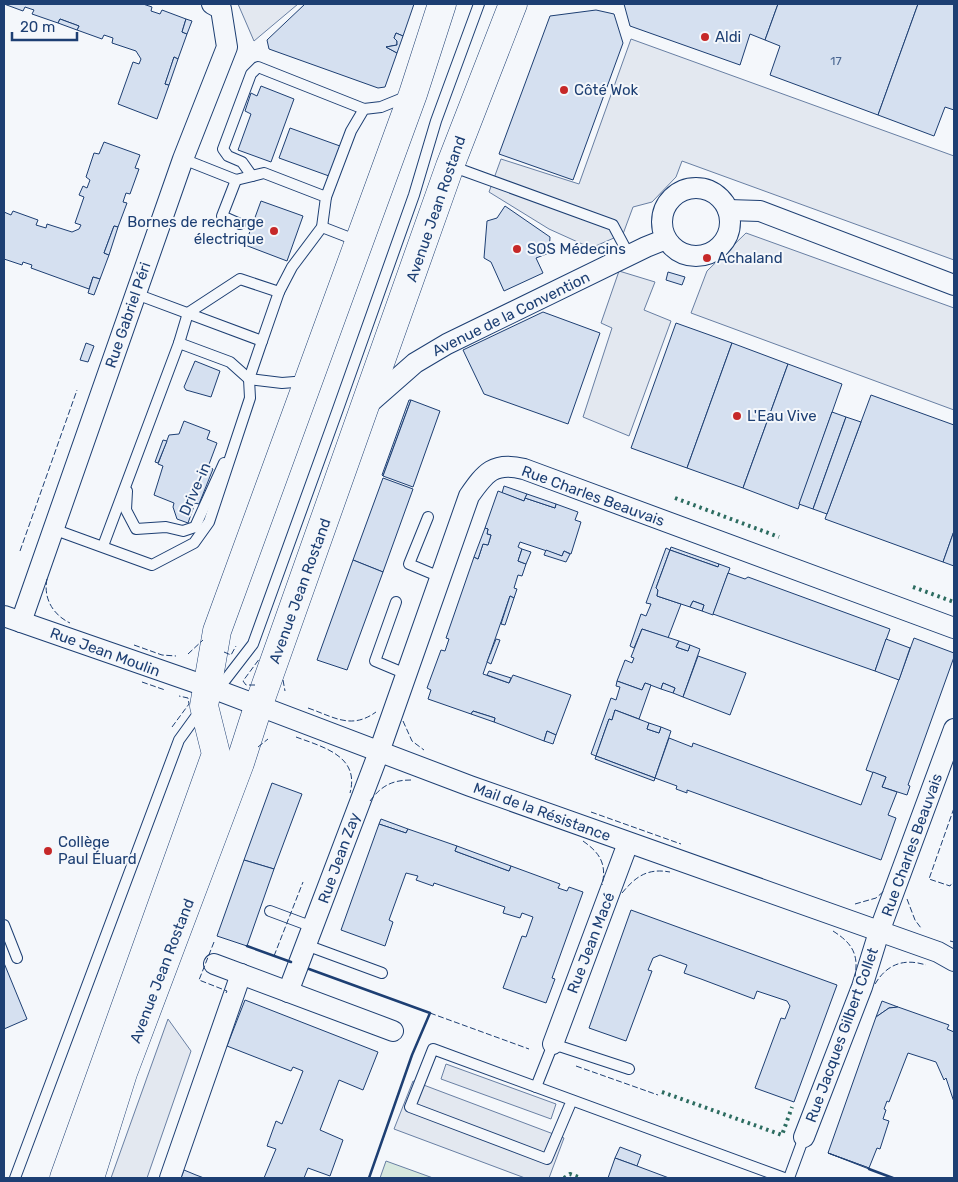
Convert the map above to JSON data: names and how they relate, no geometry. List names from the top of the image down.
{
  "streets": {
    "main road": ["Avenue Jean Rostand"],
    "street": [
      "Avenue de la Convention",
      "Rue Gabriel Péri",
      "Rue Charles Beauvais",
      "Rue Jean Moulin",
      "Mail de la Résistance",
      "Rue Jean Zay",
      "Rue Jean Macé",
      "Rue Jacques Gilbert Collet"
    ],
    "lane": ["Drive-in"]
  },
  "crossings": [
    ["Avenue Jean Rostand", "Avenue de la Convention"],
    ["Avenue Jean Rostand", "Rue Jean Moulin"],
    ["Avenue Jean Rostand", "Mail de la Résistance"],
    ["Rue Gabriel Péri", "Rue Jean Moulin"],
    ["Rue Charles Beauvais", "Mail de la Résistance"],
    ["Rue Charles Beauvais", "Rue Jean Zay"],
    ["Rue Charles Beauvais", "Rue Jacques Gilbert Collet"],
    ["Rue Jean Moulin", "Mail de la Résistance"],
    ["Mail de la Résistance", "Rue Jean Zay"],
    ["Mail de la Résistance", "Rue Jean Macé"],
    ["Mail de la Résistance", "Rue Jacques Gilbert Collet"]
  ],
  "places": [
    "Aldi",
    "Côté Wok",
    "Bornes de recharge électrique",
    "SOS Médecins",
    "Achaland",
    "L'Eau Vive",
    "Collège Paul Éluard"
  ],
  "house_numbers": ["17"],
  "scale_bar": "20 m"
}
